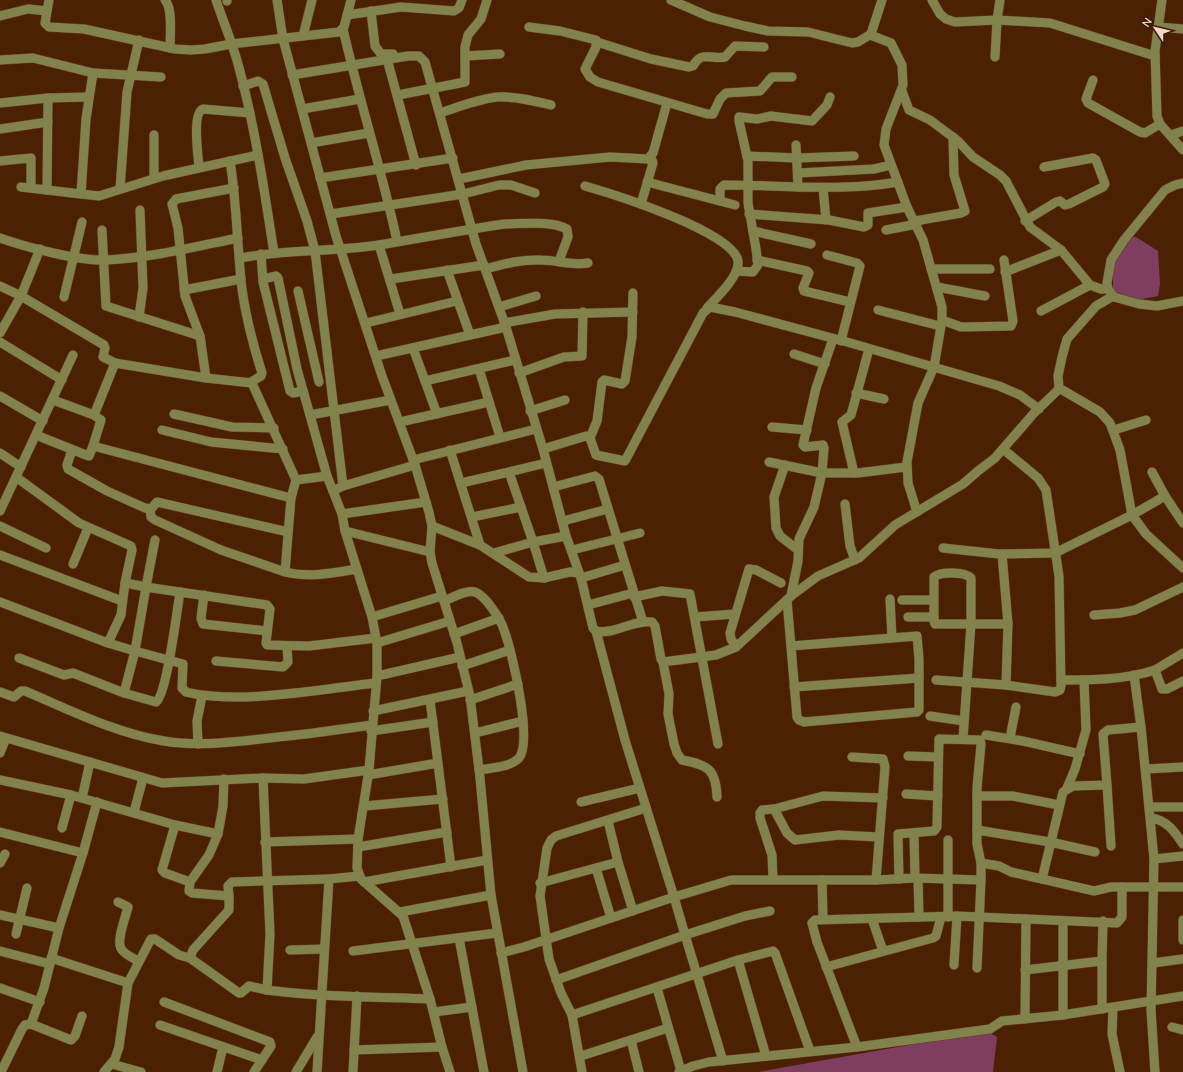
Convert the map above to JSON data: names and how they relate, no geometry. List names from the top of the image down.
{
  "north": "top left"
}
